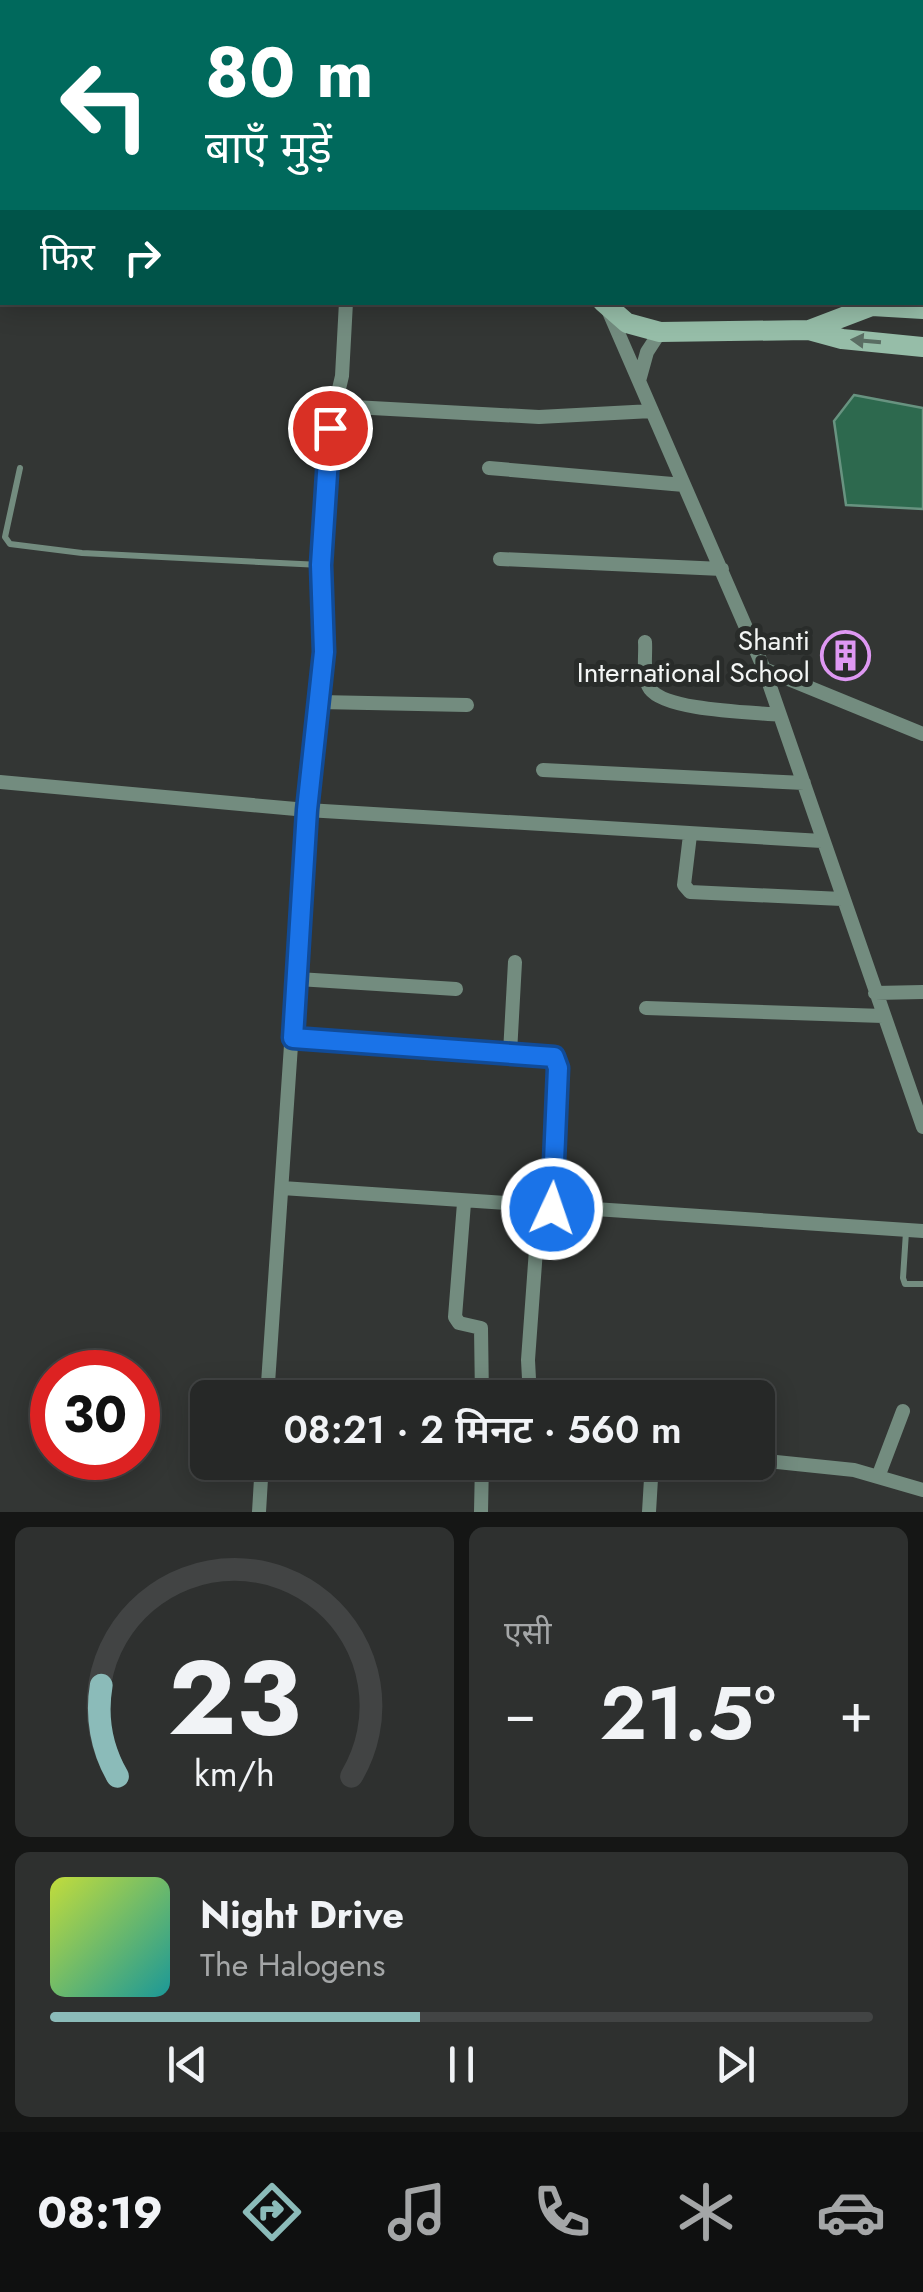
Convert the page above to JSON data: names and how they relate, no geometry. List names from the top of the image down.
{
  "places": {
    "building": ["Shanti International School"]
  },
  "page": {
    "turn": ["80 m", "बाएँ मुड़ें"],
    "then": "फिर",
    "limit": "30",
    "trip": "08:21 · 2 मिनट · 560 m",
    "tile": "एसी",
    "heat": ["−", "21.5°", "+"],
    "song": ["Night Drive", "The Halogens"],
    "tabs": "08:19",
    "gauge": ["23", "km/h"]
  }
}
